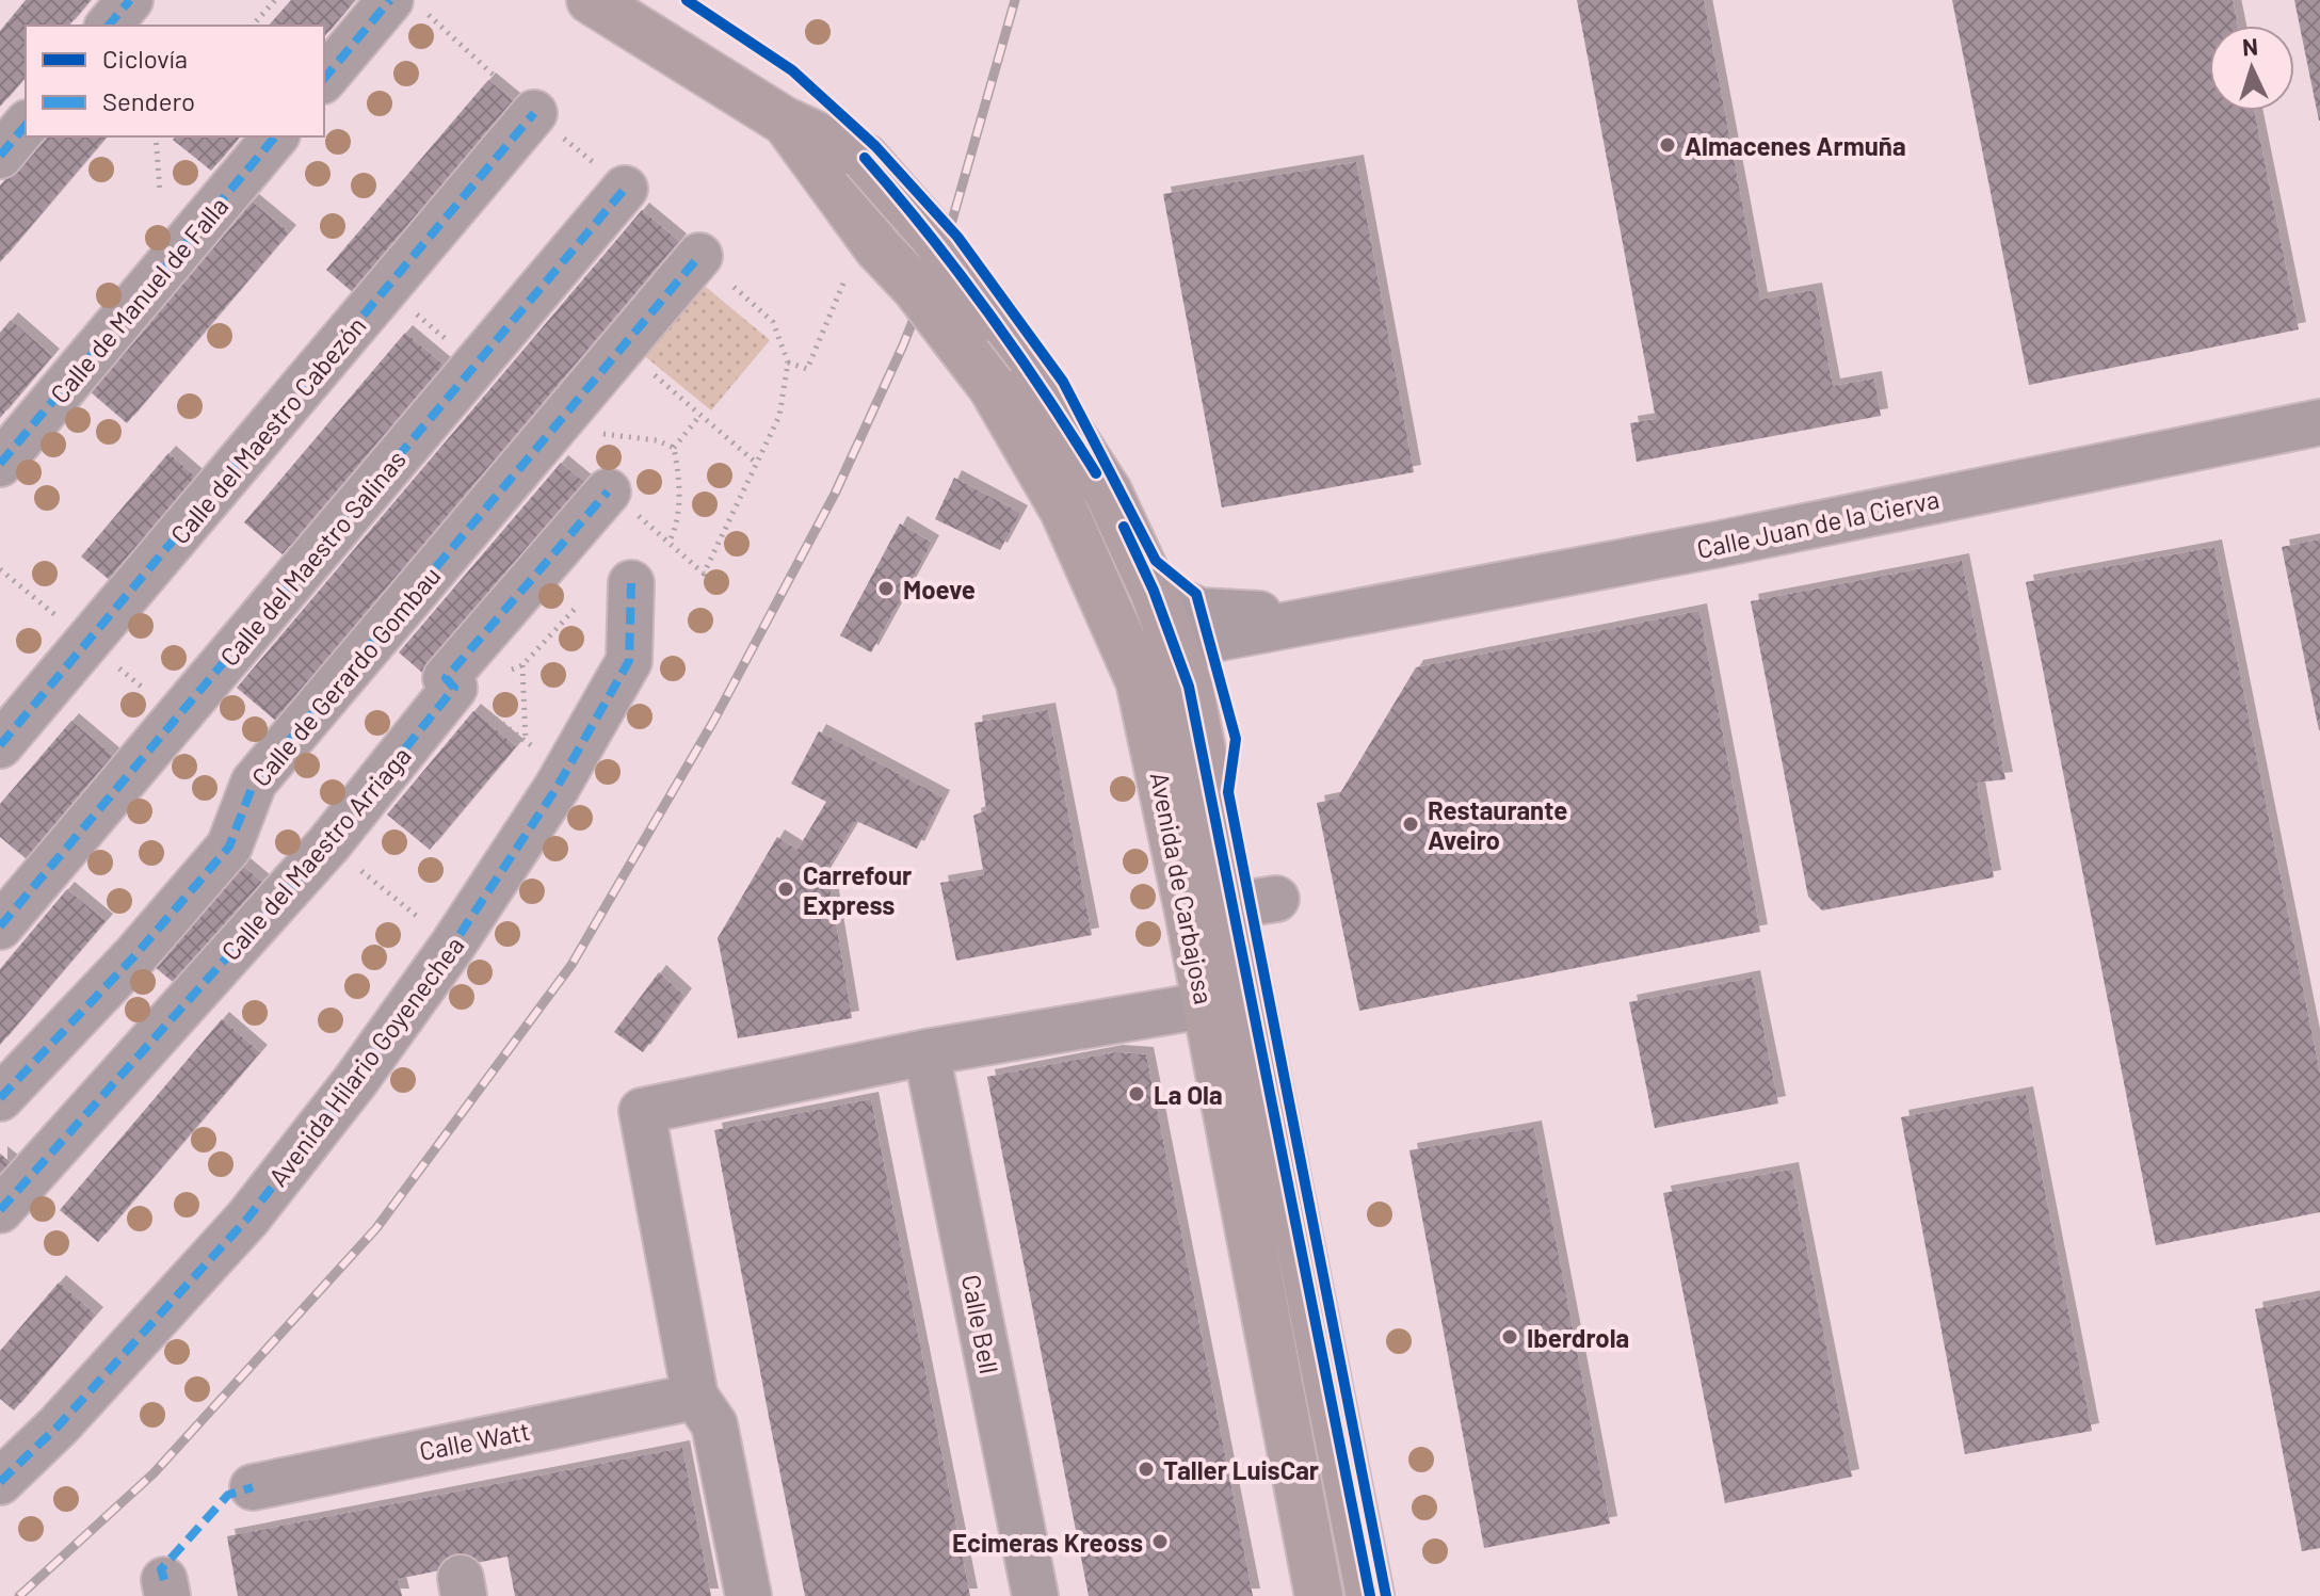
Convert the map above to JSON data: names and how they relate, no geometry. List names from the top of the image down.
{
  "streets": {
    "main road": ["Avenida de Carbajosa"],
    "street": [
      "Calle de Manuel de Falla",
      "Calle del Maestro Cabezón",
      "Calle Juan de la Cierva",
      "Calle del Maestro Salinas",
      "Calle de Gerardo Gombau",
      "Calle del Maestro Arriaga",
      "Avenida Hilario Goyenechea",
      "Calle Bell",
      "Calle Watt"
    ]
  },
  "crossings": [
    ["Calle Juan de la Cierva", "Avenida de Carbajosa"]
  ],
  "places": [
    "Almacenes Armuña",
    "Moeve",
    "Restaurante Aveiro",
    "Carrefour Express",
    "La Ola",
    "Iberdrola",
    "Taller LuisCar",
    "Ecimeras Kreoss"
  ],
  "legend": ["Ciclovía", "Sendero"],
  "north": "top"
}
